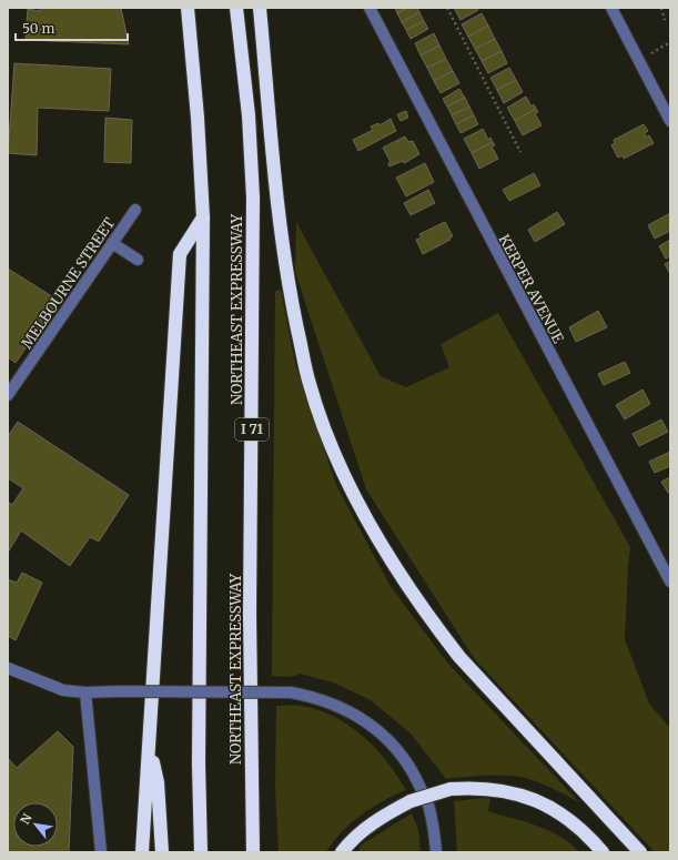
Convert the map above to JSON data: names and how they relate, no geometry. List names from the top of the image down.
{
  "streets": {
    "highway": ["NORTHEAST EXPRESSWAY", "I 71"],
    "street": ["MELBOURNE STREET", "KERPER AVENUE"]
  },
  "scale_bar": "50 m",
  "north": "top left"
}
